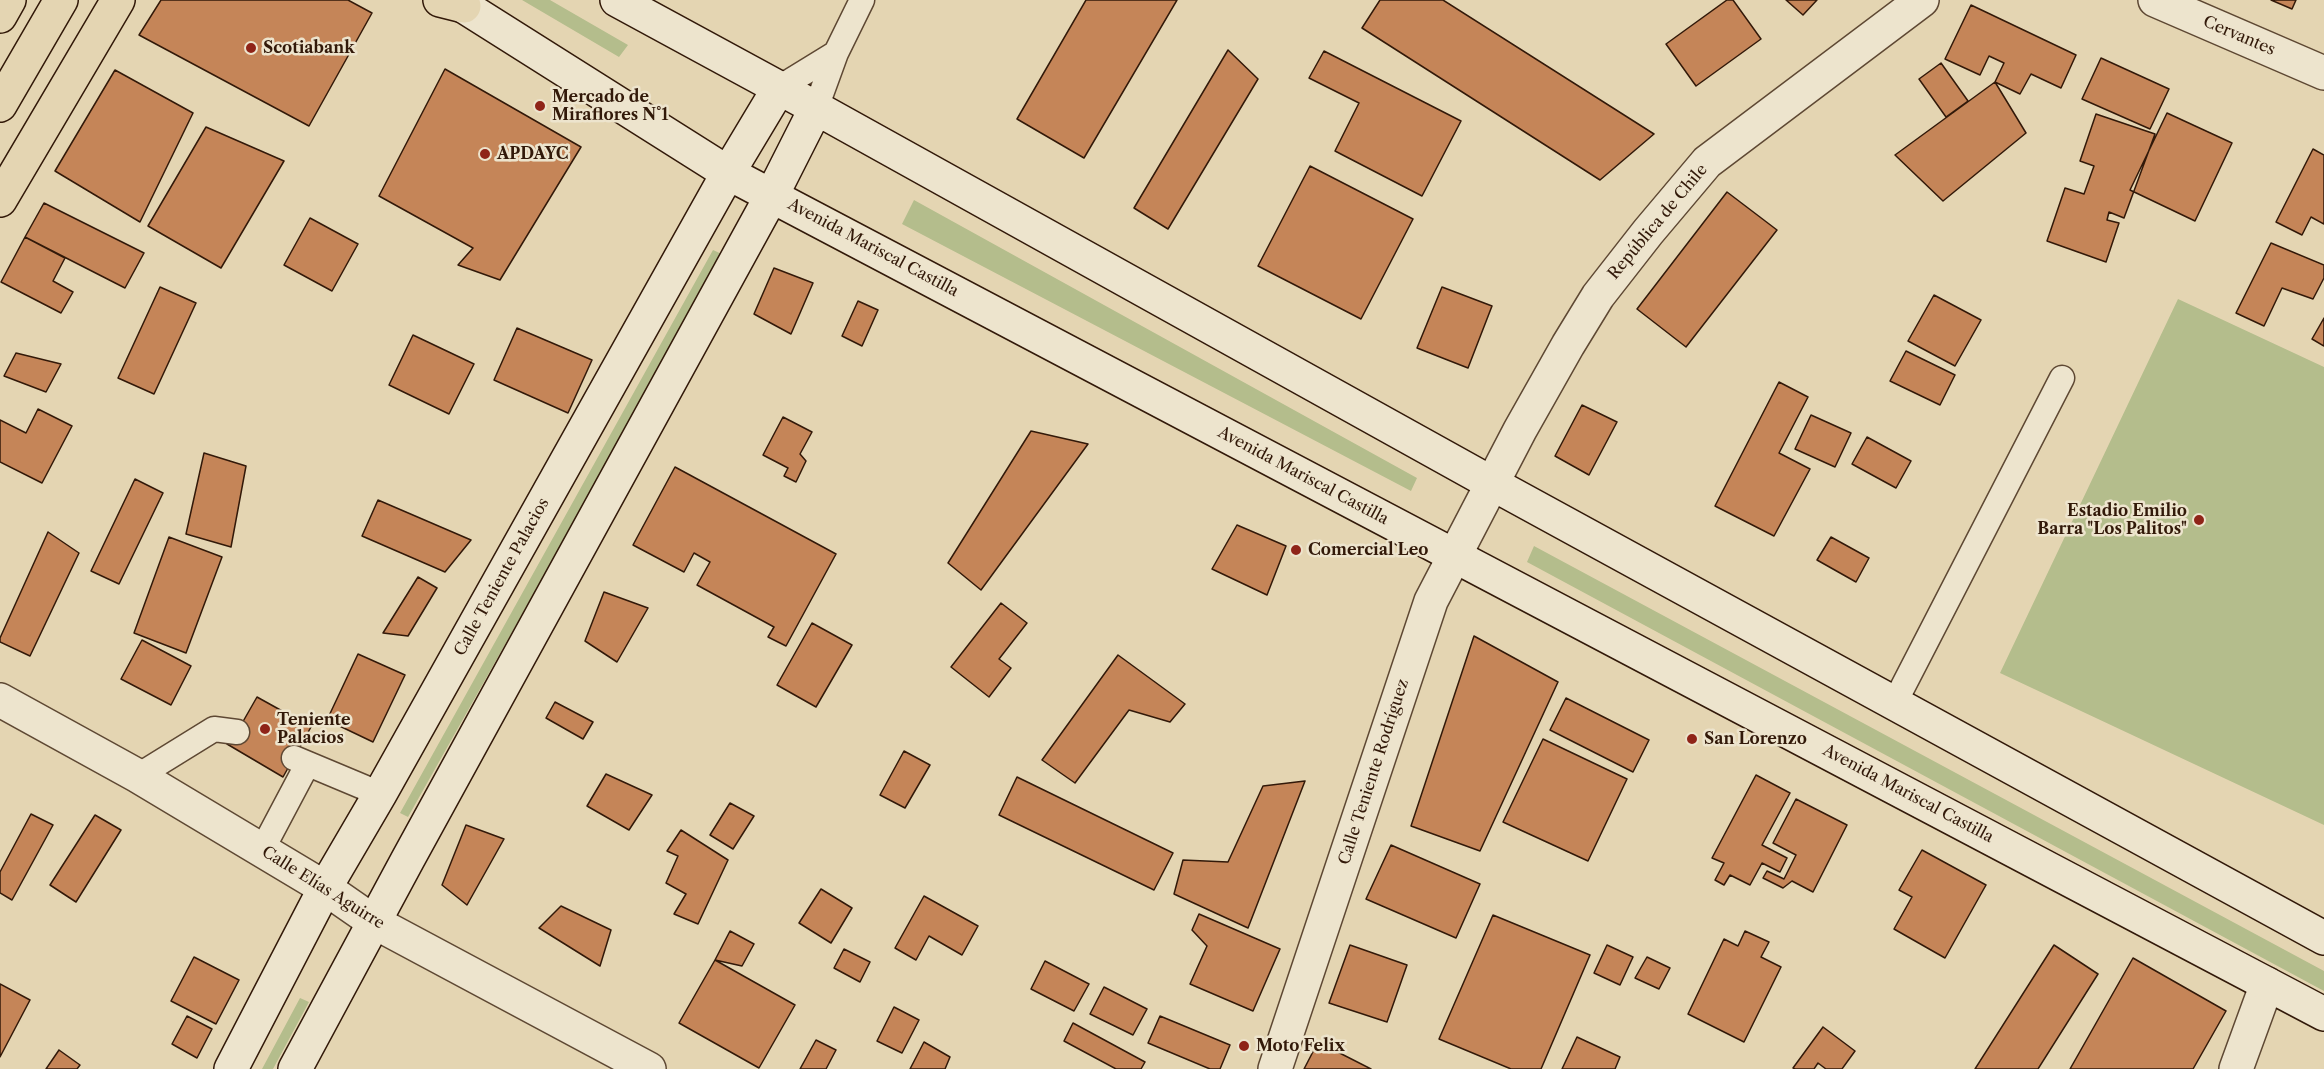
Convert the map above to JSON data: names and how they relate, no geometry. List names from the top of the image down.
{
  "streets": {
    "main road": [
      "Cervantes",
      "República de Chile",
      "Avenida Mariscal Castilla",
      "Calle Teniente Palacios",
      "Calle Teniente Rodríguez",
      "Calle Elías Aguirre"
    ]
  },
  "crossings": [
    ["República de Chile", "Calle Teniente Rodríguez"],
    ["Avenida Mariscal Castilla", "Calle Teniente Palacios"],
    ["Avenida Mariscal Castilla", "Calle Teniente Rodríguez"],
    ["Calle Teniente Palacios", "Calle Elías Aguirre"]
  ],
  "places": [
    "Scotiabank",
    "Mercado de Miraflores N°1",
    "APDAYC",
    "Estadio Emilio Barra \"Los Palitos\"",
    "Comercial Leo",
    "Teniente Palacios",
    "San Lorenzo",
    "Moto Felix"
  ]
}
